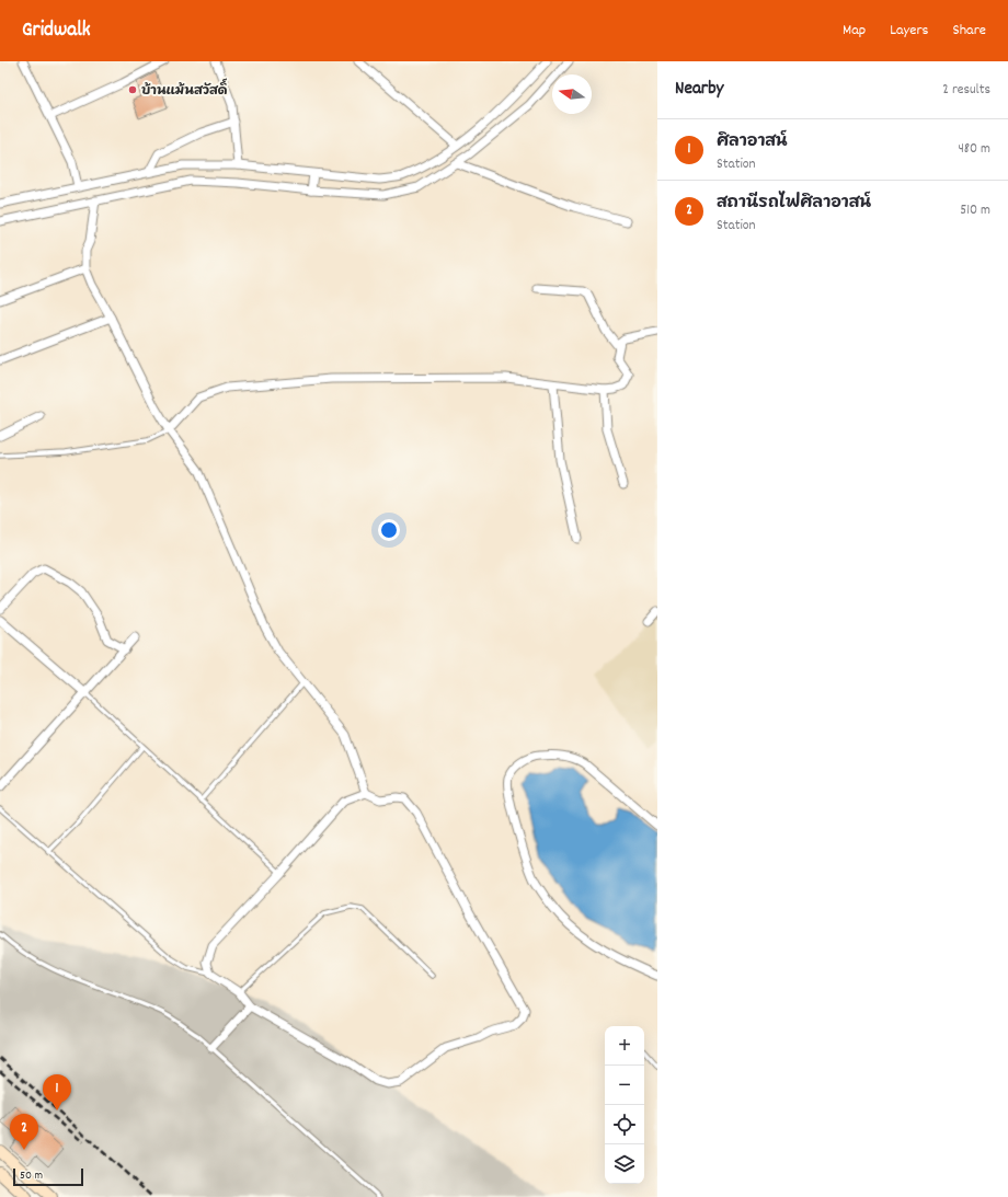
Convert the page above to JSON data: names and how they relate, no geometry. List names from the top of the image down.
{
  "places": ["บ้านแม้นสวัสดิ์"],
  "scale_bar": "50 m",
  "north": "left",
  "page": {
    "header": "Gridwalk",
    "nav": ["Map", "Layers", "Share"],
    "heading": ["Nearby", "2 results"],
    "list": [
      {
        "mark": "1",
        "name": "ศิลาอาสน์",
        "note": "Station",
        "value": "480 m"
      },
      {
        "mark": "2",
        "name": "สถานีรถไฟศิลาอาสน์",
        "note": "Station",
        "value": "510 m"
      }
    ],
    "map_buttons": ["+", "−"],
    "pins": ["1", "2"],
    "scale": "50 m"
  }
}
